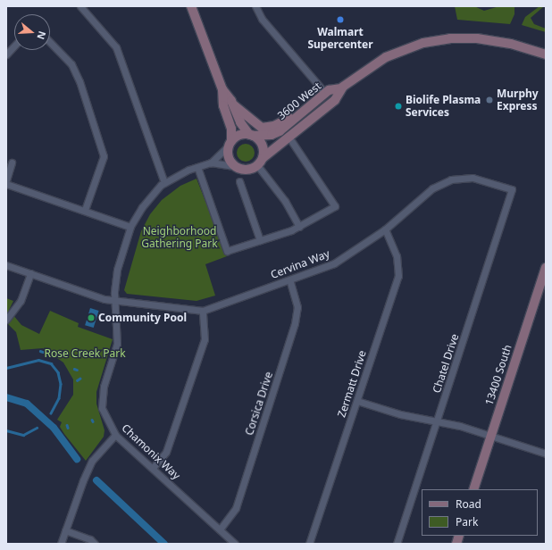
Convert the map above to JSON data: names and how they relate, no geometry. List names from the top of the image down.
{
  "streets": {
    "street": [
      "3600 West",
      "Cervina Way",
      "Chatel Drive",
      "13400 South",
      "Zermatt Drive",
      "Corsica Drive",
      "Chamonix Way"
    ]
  },
  "crossings": [
    ["3600 West", "Chamonix Way"],
    ["Cervina Way", "Chatel Drive"],
    ["Cervina Way", "Zermatt Drive"],
    ["Cervina Way", "Corsica Drive"],
    ["Cervina Way", "Chamonix Way"],
    ["Corsica Drive", "Chamonix Way"]
  ],
  "parks": ["Neighborhood Gathering Park", "Rose Creek Park"],
  "places": [
    "Walmart Supercenter",
    "Murphy Express",
    "Biolife Plasma Services",
    "Community Pool"
  ],
  "legend": ["Road", "Park"],
  "north": "right"
}
